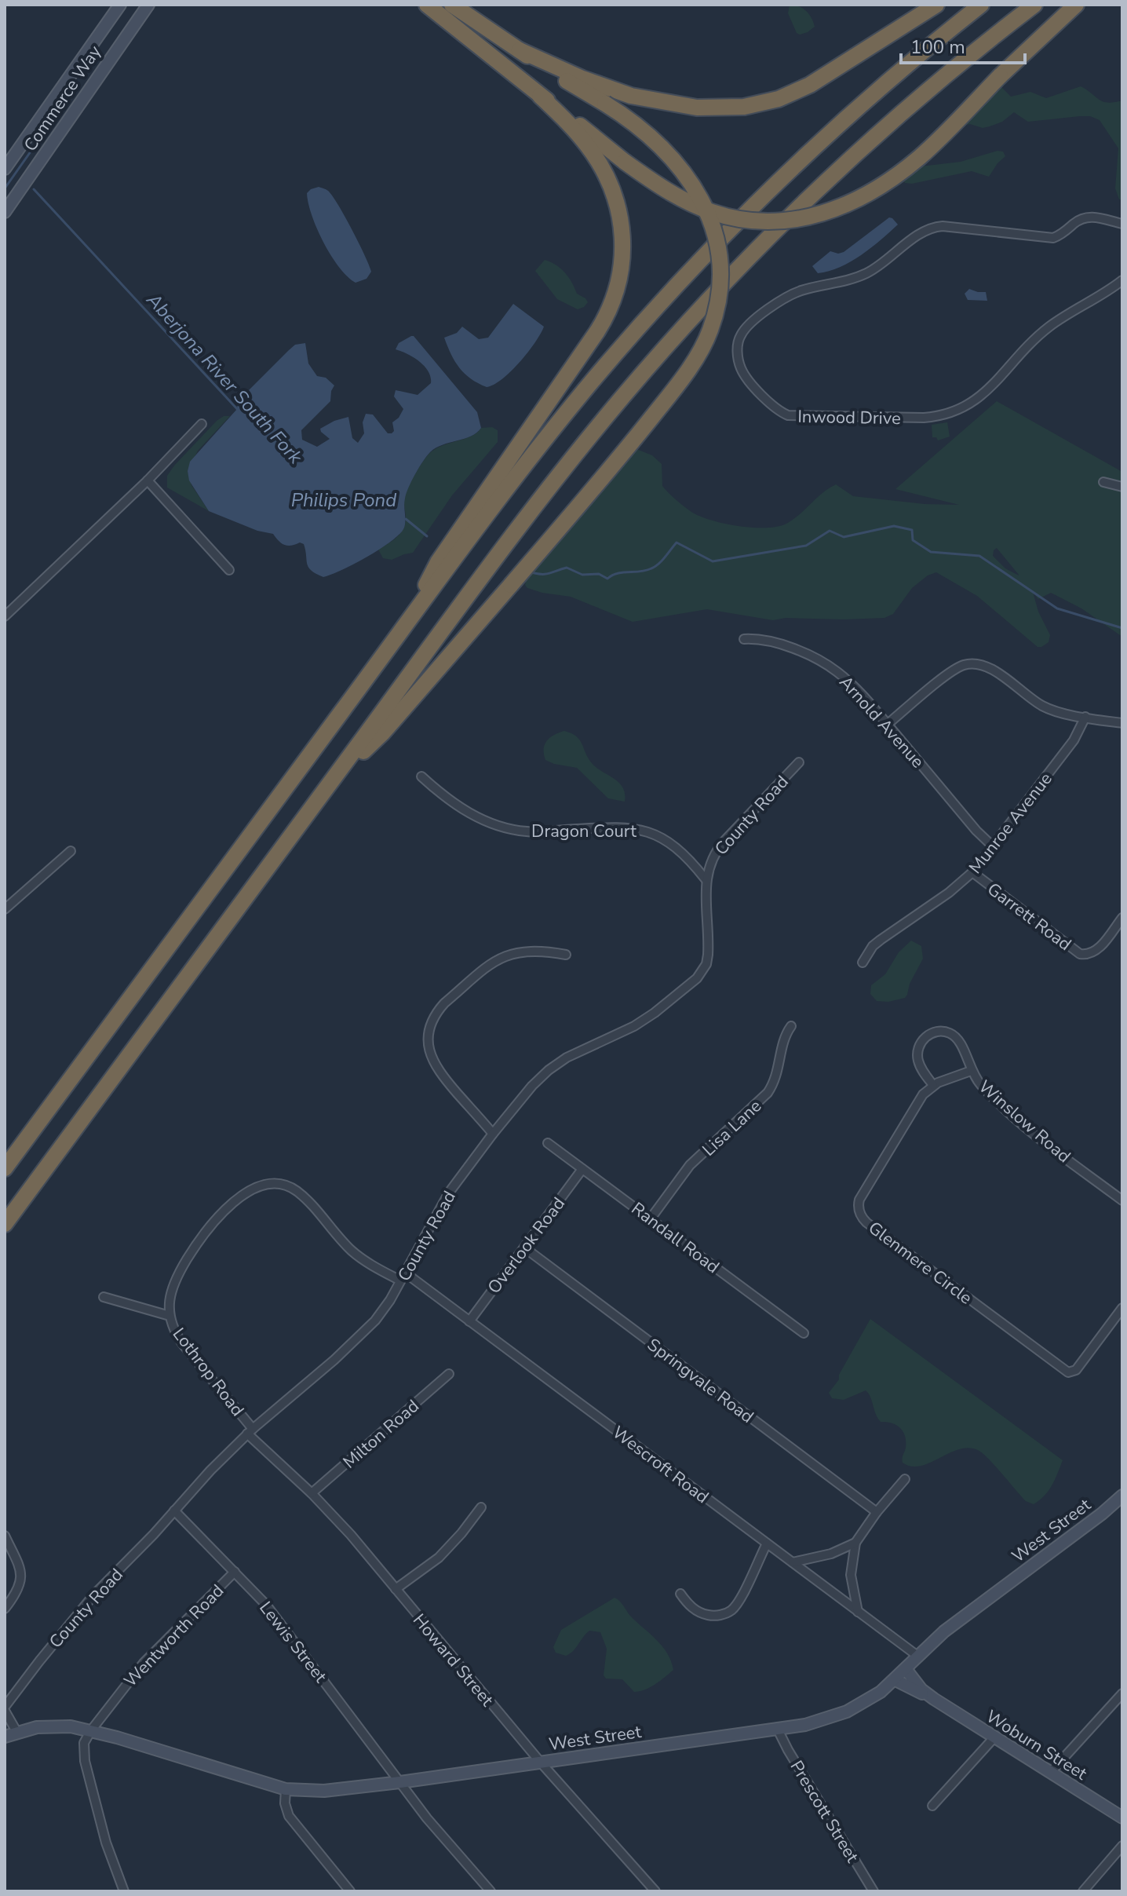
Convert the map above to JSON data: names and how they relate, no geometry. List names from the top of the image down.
{
  "streets": {
    "main road": ["Commerce Way", "West Street", "Woburn Street"],
    "street": [
      "Inwood Drive",
      "Arnold Avenue",
      "County Road",
      "Munroe Avenue",
      "Dragon Court",
      "Garrett Road",
      "Winslow Road",
      "Lisa Lane",
      "Randall Road",
      "Overlook Road",
      "Glenmere Circle",
      "Lothrop Road",
      "Springvale Road",
      "Milton Road",
      "Wescroft Road",
      "Wentworth Road",
      "Lewis Street",
      "Howard Street",
      "Prescott Street"
    ]
  },
  "crossings": [
    ["Arnold Avenue", "Munroe Avenue"],
    ["County Road", "Dragon Court"],
    ["County Road", "Lothrop Road"],
    ["County Road", "Wescroft Road"],
    ["County Road", "West Street"],
    ["County Road", "Lewis Street"],
    ["County Road", "Howard Street"],
    ["Munroe Avenue", "Garrett Road"],
    ["Winslow Road", "Glenmere Circle"],
    ["Lisa Lane", "Randall Road"],
    ["Randall Road", "Overlook Road"],
    ["Overlook Road", "Springvale Road"],
    ["Overlook Road", "Wescroft Road"],
    ["Lothrop Road", "Wescroft Road"],
    ["Lothrop Road", "Howard Street"],
    ["Milton Road", "Howard Street"],
    ["Wescroft Road", "West Street"],
    ["West Street", "Wentworth Road"],
    ["West Street", "Lewis Street"],
    ["West Street", "Howard Street"],
    ["West Street", "Woburn Street"],
    ["West Street", "Prescott Street"],
    ["Wentworth Road", "Lewis Street"]
  ],
  "water": ["Aberjona River South Fork", "Philips Pond"],
  "scale_bar": "100 m"
}
